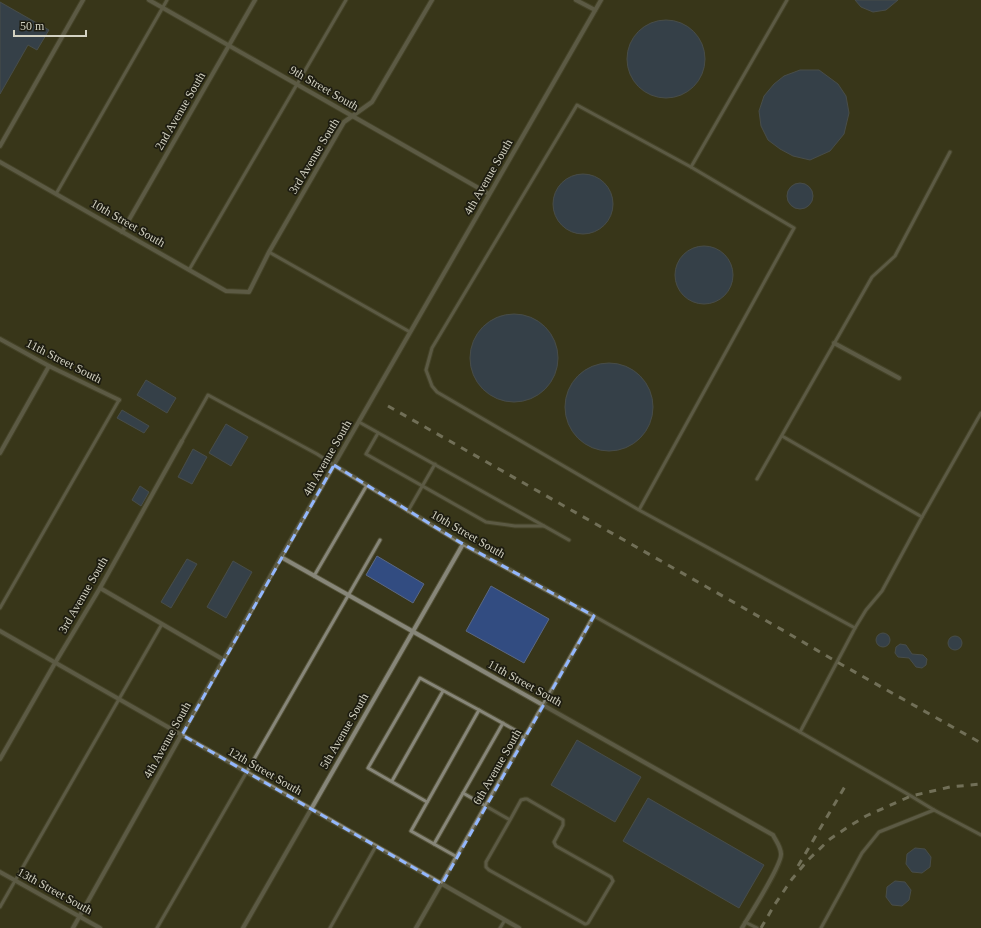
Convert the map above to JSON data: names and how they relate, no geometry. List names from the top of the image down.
{
  "streets": {
    "street": [
      "9th Street South",
      "2nd Avenue South",
      "3rd Avenue South",
      "4th Avenue South",
      "10th Street South",
      "11th Street South",
      "5th Avenue South",
      "6th Avenue South",
      "12th Street South",
      "13th Street South"
    ]
  },
  "crossings": [
    ["9th Street South", "2nd Avenue South"],
    ["9th Street South", "3rd Avenue South"],
    ["9th Street South", "4th Avenue South"],
    ["2nd Avenue South", "10th Street South"],
    ["3rd Avenue South", "10th Street South"],
    ["3rd Avenue South", "12th Street South"],
    ["4th Avenue South", "10th Street South"],
    ["4th Avenue South", "11th Street South"],
    ["4th Avenue South", "12th Street South"],
    ["4th Avenue South", "13th Street South"],
    ["10th Street South", "5th Avenue South"],
    ["10th Street South", "6th Avenue South"],
    ["11th Street South", "5th Avenue South"],
    ["11th Street South", "6th Avenue South"],
    ["5th Avenue South", "12th Street South"],
    ["6th Avenue South", "12th Street South"]
  ],
  "scale_bar": "50 m"
}
